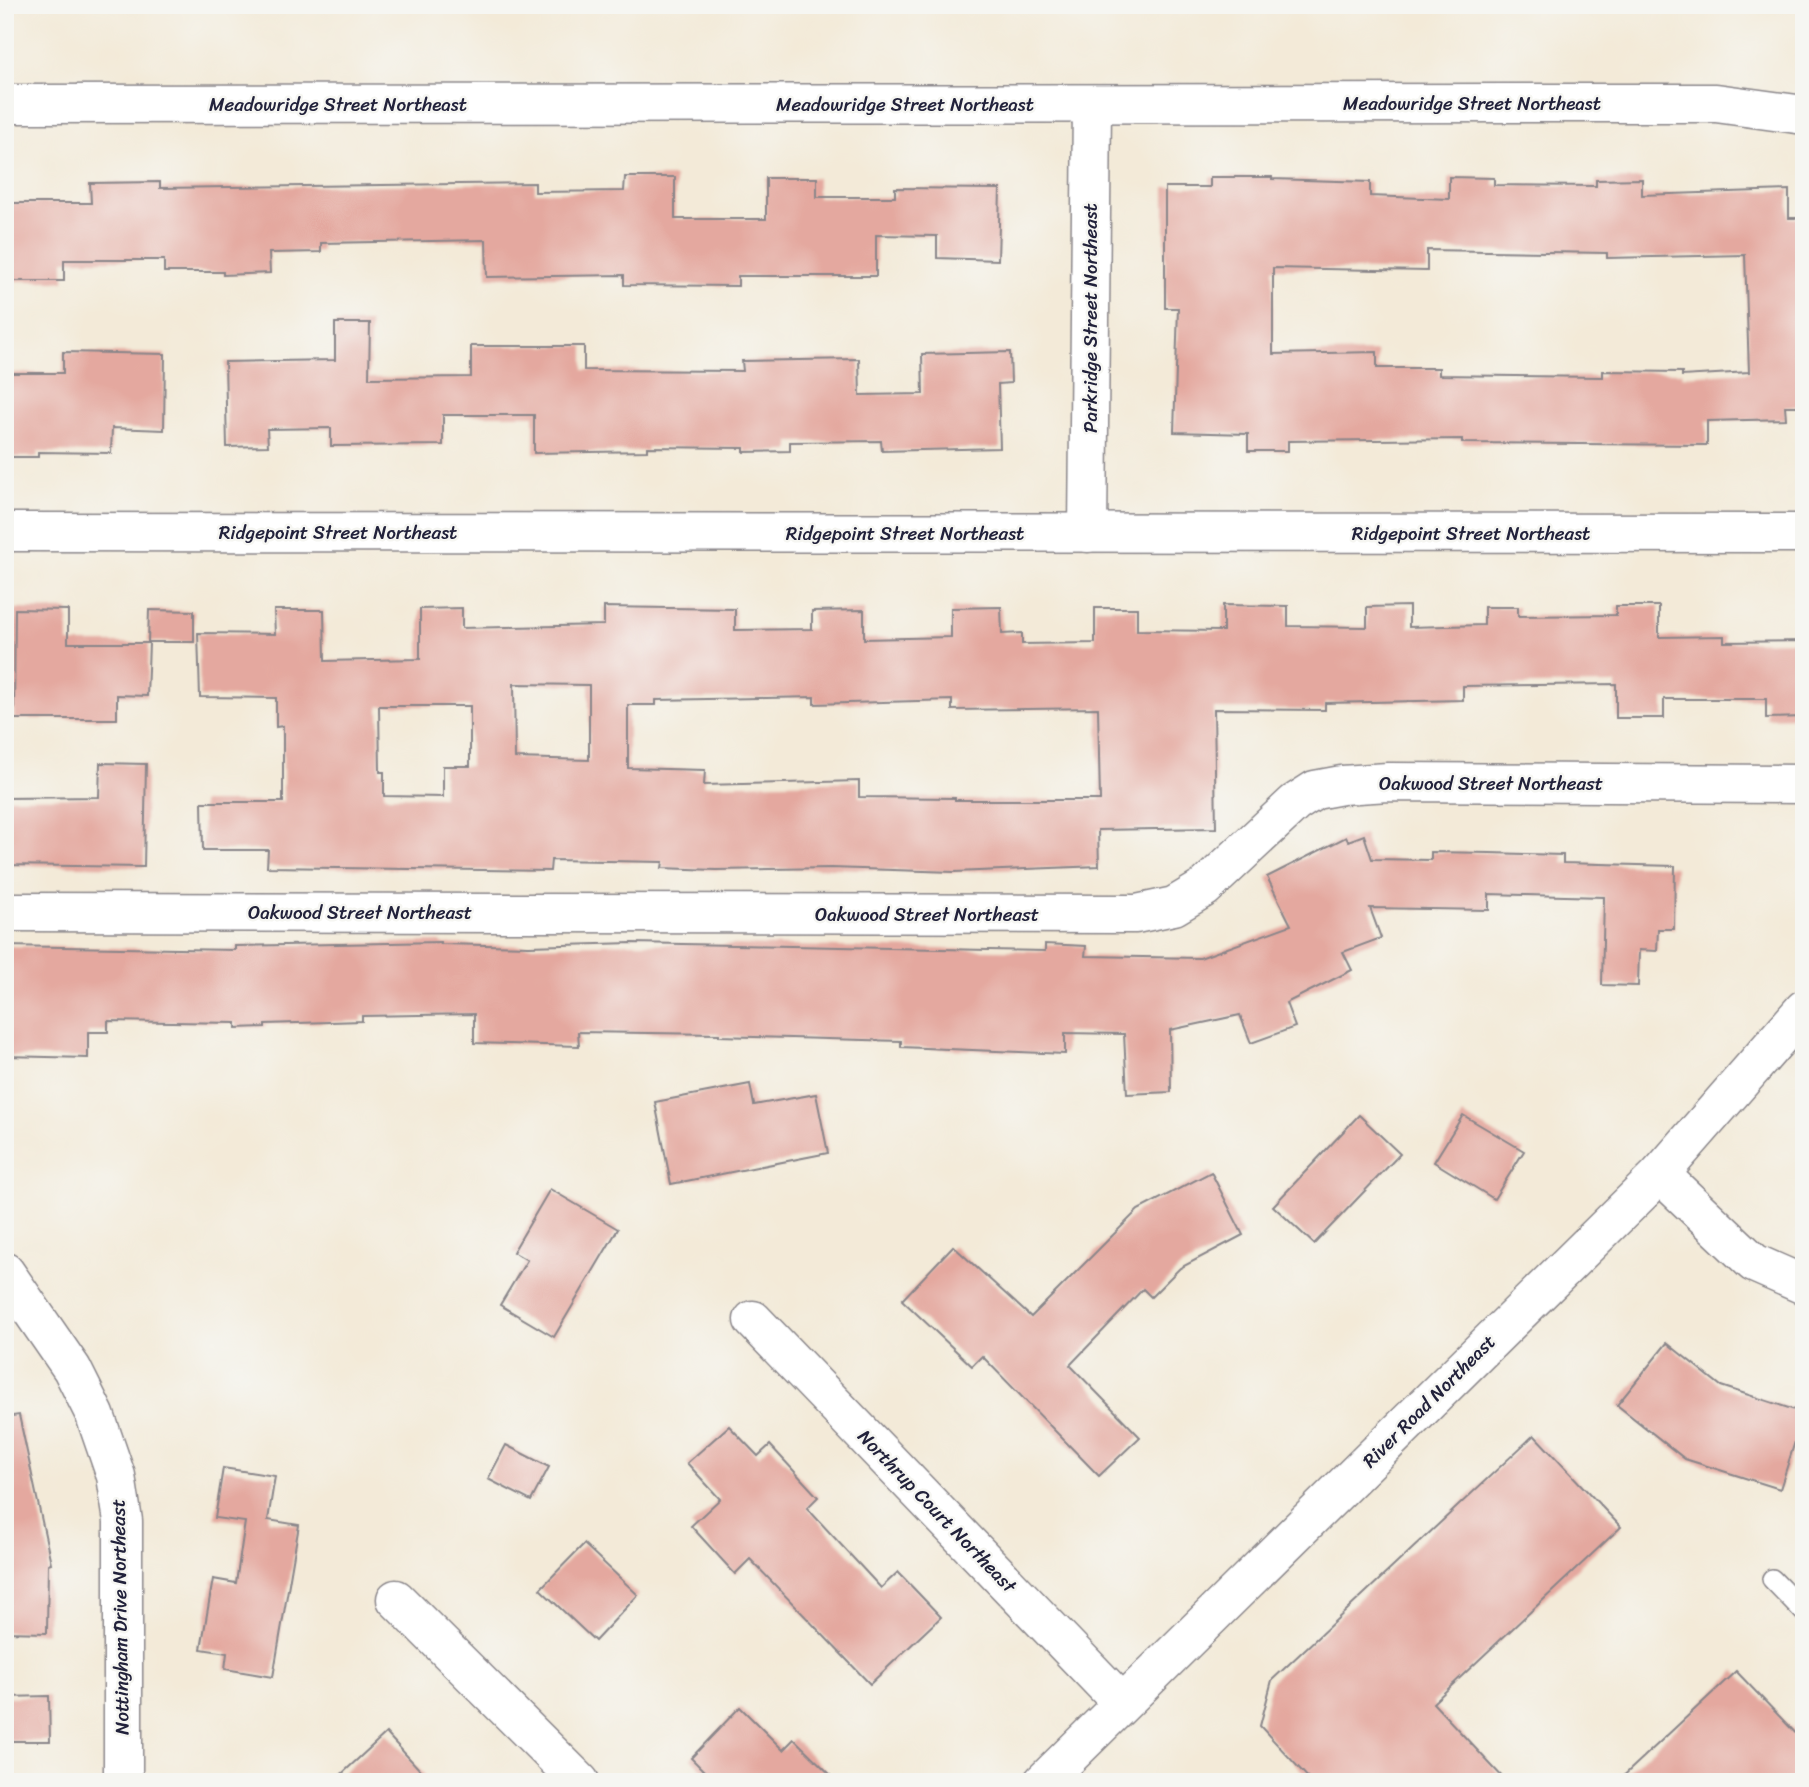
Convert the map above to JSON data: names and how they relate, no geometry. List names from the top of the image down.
{
  "streets": {
    "street": [
      "Meadowridge Street Northeast",
      "Parkridge Street Northeast",
      "Ridgepoint Street Northeast",
      "Oakwood Street Northeast",
      "River Road Northeast",
      "Northrup Court Northeast",
      "Nottingham Drive Northeast"
    ]
  },
  "crossings": [
    ["Meadowridge Street Northeast", "Parkridge Street Northeast"],
    ["Parkridge Street Northeast", "Ridgepoint Street Northeast"],
    ["River Road Northeast", "Northrup Court Northeast"]
  ]
}
